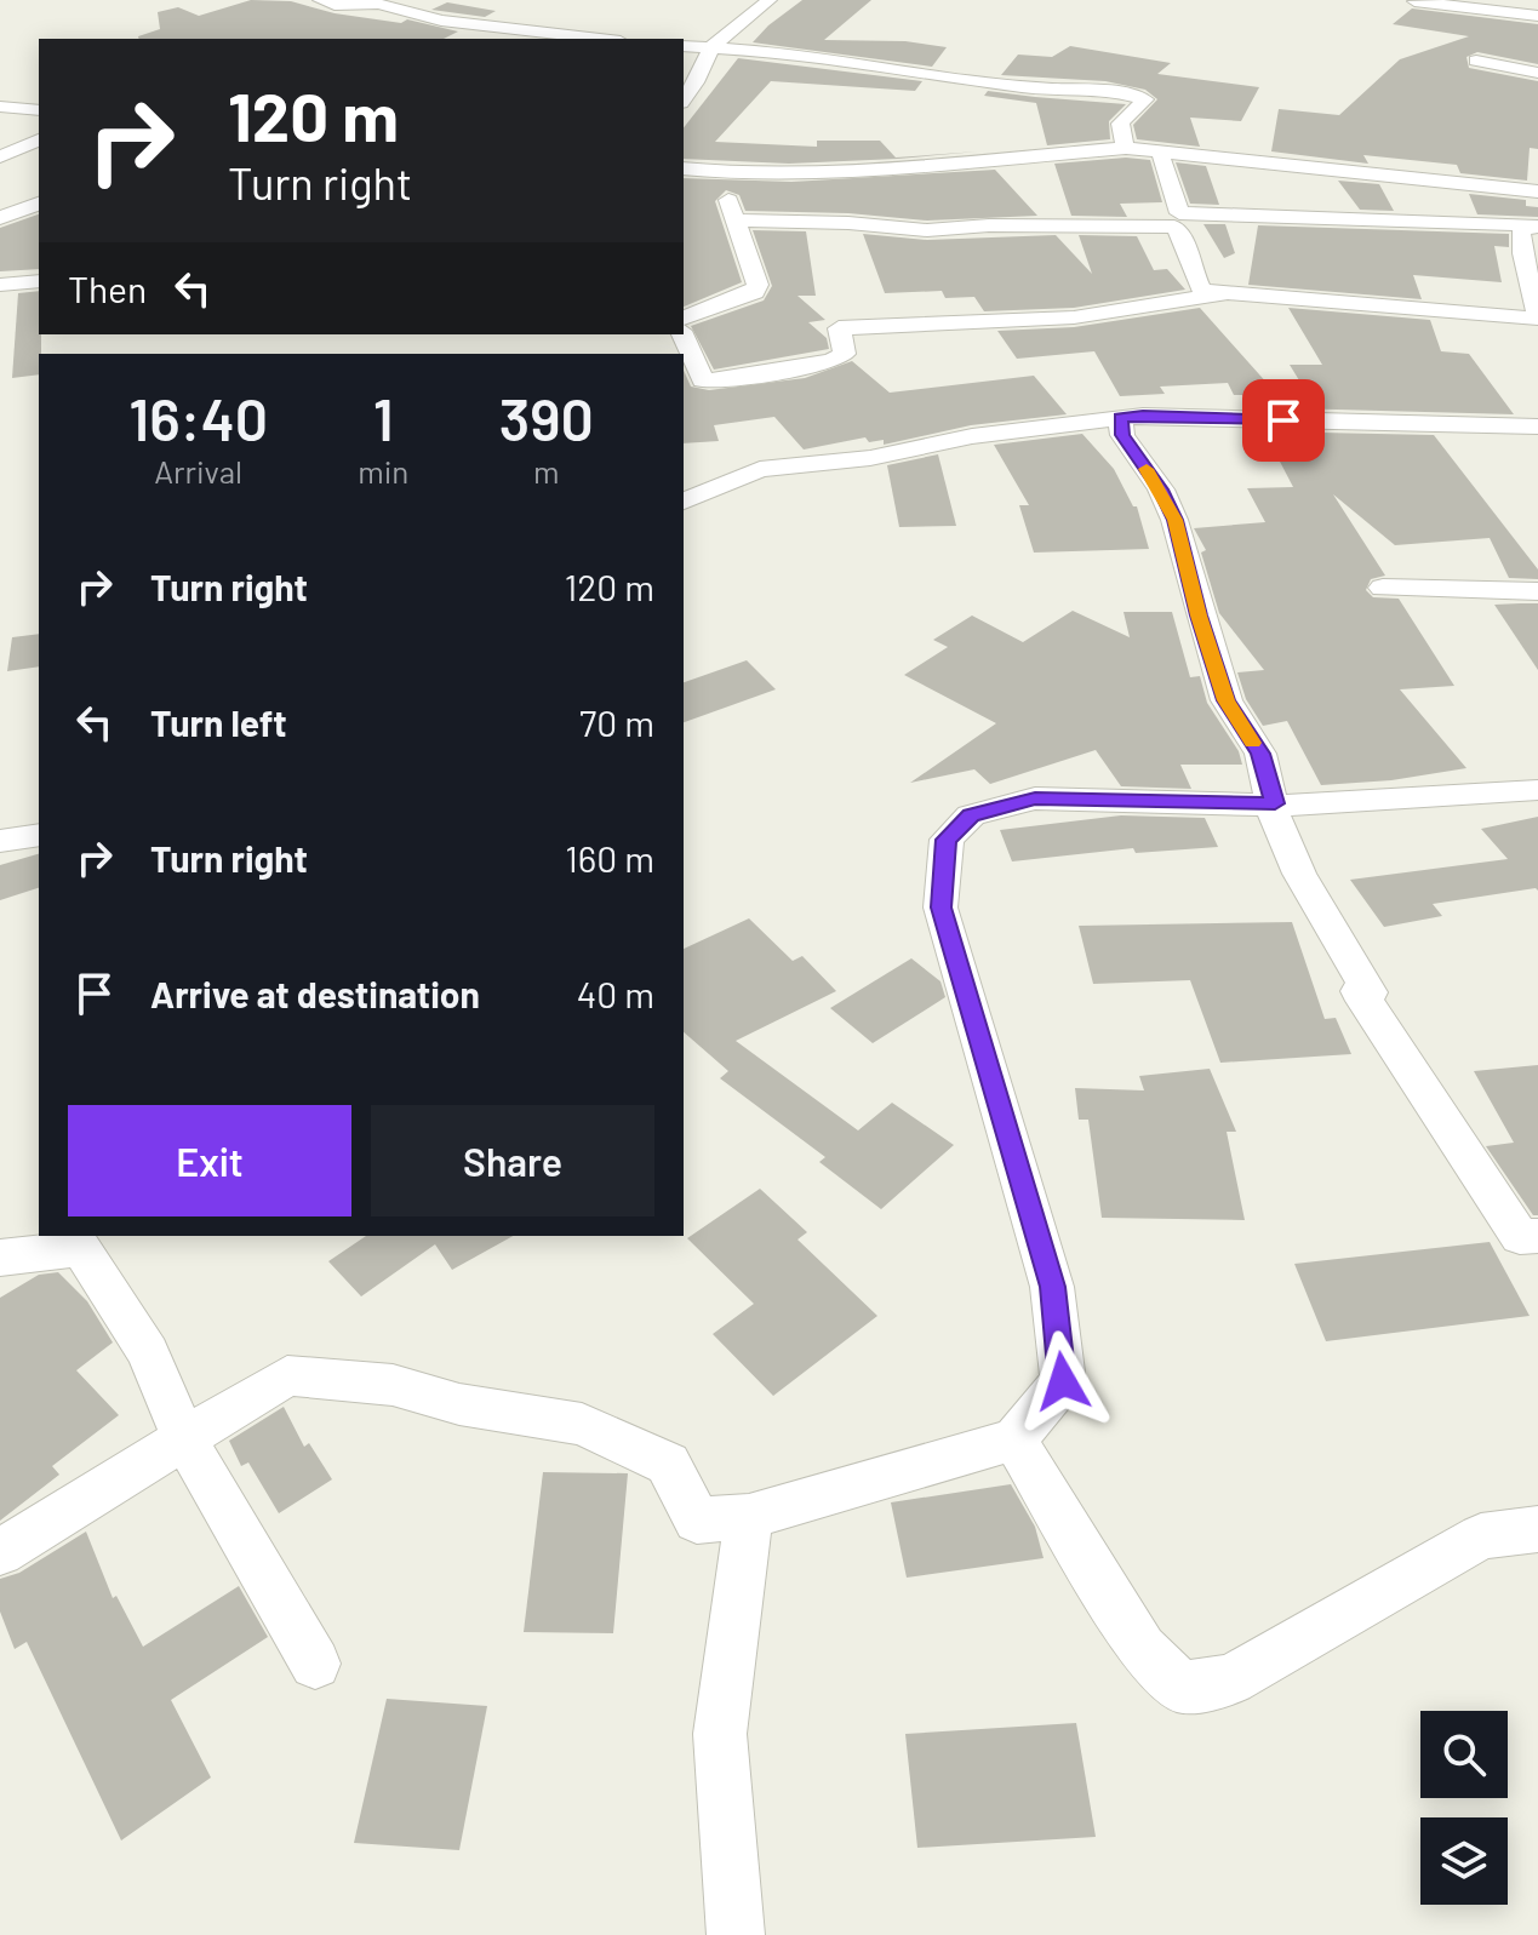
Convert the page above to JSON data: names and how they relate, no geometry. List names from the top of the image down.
{
  "page": {
    "turn": ["120 m", "Turn right"],
    "then": "Then",
    "eta": [
      "16:40",
      "Arrival",
      "1",
      "min",
      "390",
      "m"
    ],
    "list": [
      {
        "name": "Turn right",
        "value": "120 m"
      },
      {
        "name": "Turn left",
        "value": "70 m"
      },
      {
        "name": "Turn right",
        "value": "160 m"
      },
      {
        "name": "Arrive at destination",
        "value": "40 m"
      }
    ],
    "buttons": ["Exit", "Share"]
  }
}
